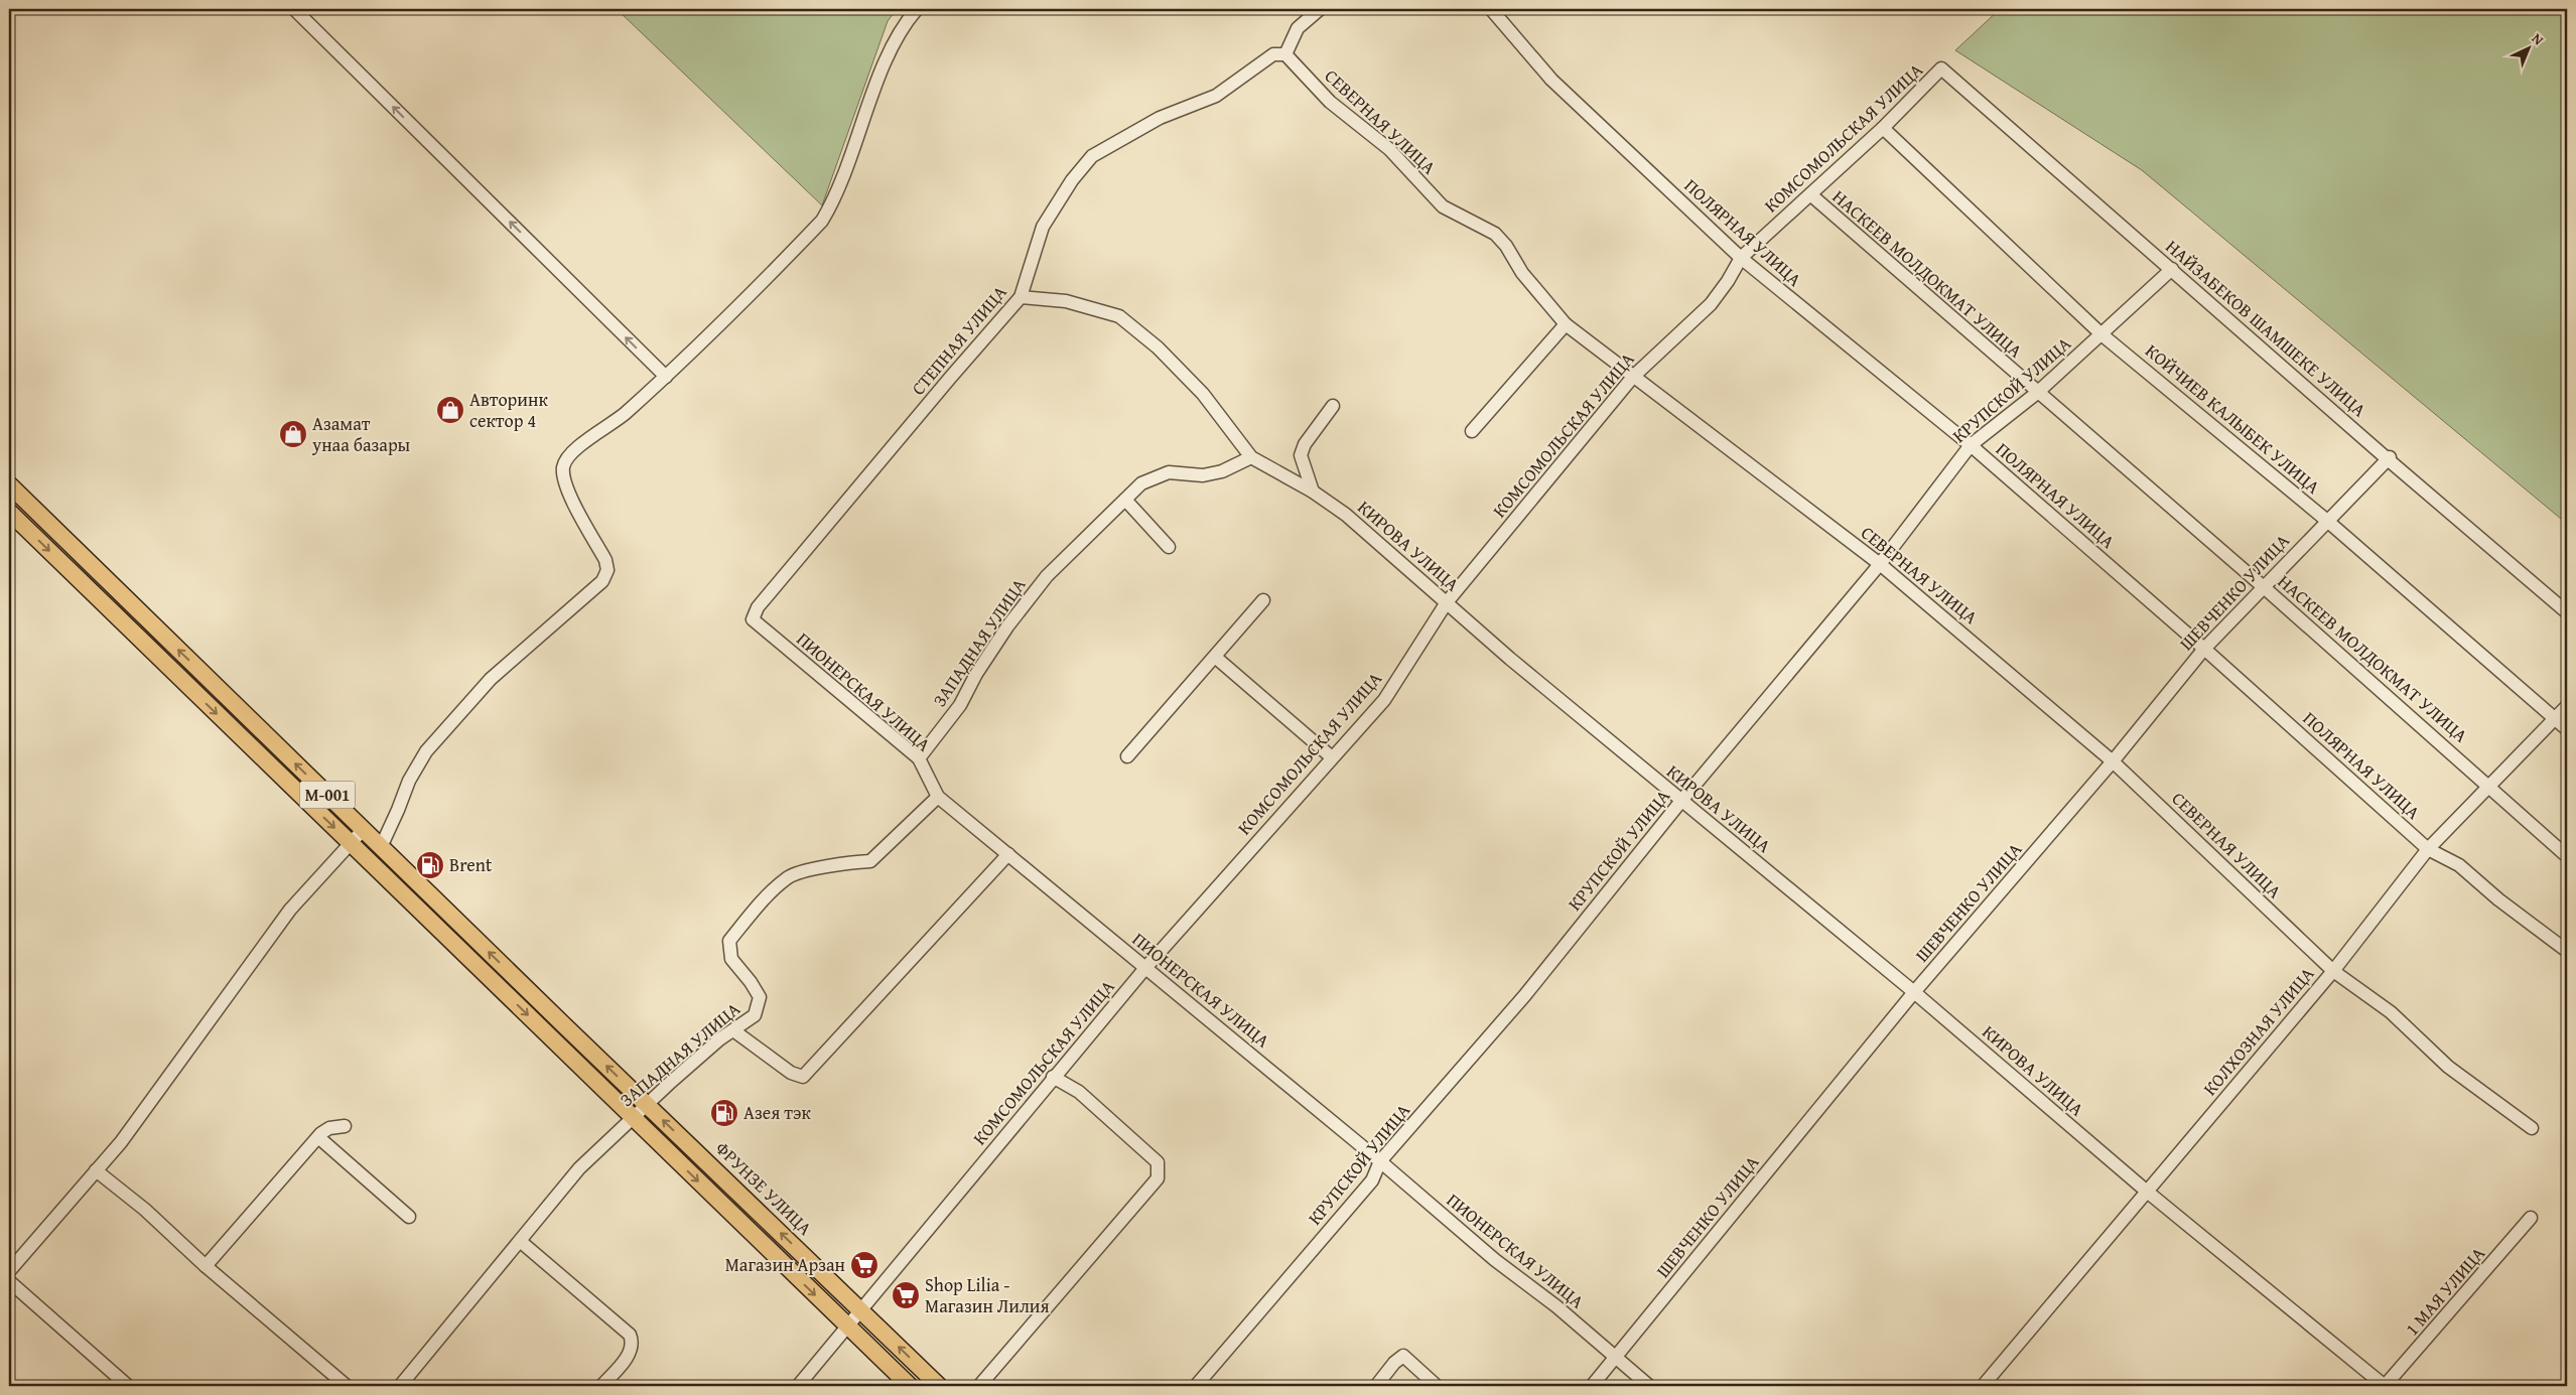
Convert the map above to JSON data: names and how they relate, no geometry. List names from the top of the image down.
{
  "streets": {
    "main road": ["M-001", "ФРУНЗЕ УЛИЦА"],
    "street": [
      "СЕВЕРНАЯ УЛИЦА",
      "КОМСОМОЛЬСКАЯ УЛИЦА",
      "ПОЛЯРНАЯ УЛИЦА",
      "НАСКЕЕВ МОЛДОКМАТ УЛИЦА",
      "НАЙЗАБЕКОВ ШАМШЕКЕ УЛИЦА",
      "СТЕПНАЯ УЛИЦА",
      "КРУПСКОЙ УЛИЦА",
      "КОЙЧИЕВ КАЛЫБЕК УЛИЦА",
      "КИРОВА УЛИЦА",
      "ШЕВЧЕНКО УЛИЦА",
      "ЗАПАДНАЯ УЛИЦА",
      "ПИОНЕРСКАЯ УЛИЦА",
      "КОЛХОЗНАЯ УЛИЦА",
      "1 МАЯ УЛИЦА"
    ]
  },
  "crossings": [
    ["СЕВЕРНАЯ УЛИЦА", "КОМСОМОЛЬСКАЯ УЛИЦА"],
    ["СЕВЕРНАЯ УЛИЦА", "СТЕПНАЯ УЛИЦА"],
    ["СЕВЕРНАЯ УЛИЦА", "КРУПСКОЙ УЛИЦА"],
    ["СЕВЕРНАЯ УЛИЦА", "ШЕВЧЕНКО УЛИЦА"],
    ["СЕВЕРНАЯ УЛИЦА", "КОЛХОЗНАЯ УЛИЦА"],
    ["КОМСОМОЛЬСКАЯ УЛИЦА", "ПОЛЯРНАЯ УЛИЦА"],
    ["КОМСОМОЛЬСКАЯ УЛИЦА", "НАСКЕЕВ МОЛДОКМАТ УЛИЦА"],
    ["КОМСОМОЛЬСКАЯ УЛИЦА", "НАЙЗАБЕКОВ ШАМШЕКЕ УЛИЦА"],
    ["КОМСОМОЛЬСКАЯ УЛИЦА", "КОЙЧИЕВ КАЛЫБЕК УЛИЦА"],
    ["КОМСОМОЛЬСКАЯ УЛИЦА", "КИРОВА УЛИЦА"],
    ["КОМСОМОЛЬСКАЯ УЛИЦА", "ПИОНЕРСКАЯ УЛИЦА"],
    ["КОМСОМОЛЬСКАЯ УЛИЦА", "M-001"],
    ["КОМСОМОЛЬСКАЯ УЛИЦА", "ФРУНЗЕ УЛИЦА"],
    ["ПОЛЯРНАЯ УЛИЦА", "КРУПСКОЙ УЛИЦА"],
    ["ПОЛЯРНАЯ УЛИЦА", "ШЕВЧЕНКО УЛИЦА"],
    ["ПОЛЯРНАЯ УЛИЦА", "КОЛХОЗНАЯ УЛИЦА"],
    ["НАСКЕЕВ МОЛДОКМАТ УЛИЦА", "КРУПСКОЙ УЛИЦА"],
    ["НАСКЕЕВ МОЛДОКМАТ УЛИЦА", "ШЕВЧЕНКО УЛИЦА"],
    ["НАСКЕЕВ МОЛДОКМАТ УЛИЦА", "КОЛХОЗНАЯ УЛИЦА"],
    ["НАЙЗАБЕКОВ ШАМШЕКЕ УЛИЦА", "КРУПСКОЙ УЛИЦА"],
    ["НАЙЗАБЕКОВ ШАМШЕКЕ УЛИЦА", "ШЕВЧЕНКО УЛИЦА"],
    ["СТЕПНАЯ УЛИЦА", "КИРОВА УЛИЦА"],
    ["СТЕПНАЯ УЛИЦА", "ПИОНЕРСКАЯ УЛИЦА"],
    ["КРУПСКОЙ УЛИЦА", "КОЙЧИЕВ КАЛЫБЕК УЛИЦА"],
    ["КРУПСКОЙ УЛИЦА", "КИРОВА УЛИЦА"],
    ["КРУПСКОЙ УЛИЦА", "ПИОНЕРСКАЯ УЛИЦА"],
    ["КОЙЧИЕВ КАЛЫБЕК УЛИЦА", "ШЕВЧЕНКО УЛИЦА"],
    ["КОЙЧИЕВ КАЛЫБЕК УЛИЦА", "КОЛХОЗНАЯ УЛИЦА"],
    ["КИРОВА УЛИЦА", "ШЕВЧЕНКО УЛИЦА"],
    ["КИРОВА УЛИЦА", "ЗАПАДНАЯ УЛИЦА"],
    ["КИРОВА УЛИЦА", "КОЛХОЗНАЯ УЛИЦА"],
    ["КИРОВА УЛИЦА", "1 МАЯ УЛИЦА"],
    ["ШЕВЧЕНКО УЛИЦА", "ПИОНЕРСКАЯ УЛИЦА"],
    ["ЗАПАДНАЯ УЛИЦА", "ПИОНЕРСКАЯ УЛИЦА"],
    ["ЗАПАДНАЯ УЛИЦА", "M-001"],
    ["ЗАПАДНАЯ УЛИЦА", "ФРУНЗЕ УЛИЦА"],
    ["M-001", "ФРУНЗЕ УЛИЦА"]
  ],
  "places": {
    "shop": ["Авторинк сектор 4", "Азамат унаа базары"],
    "fuel station": ["Brent", "Азея тэк"],
    "supermarket": ["Магазин Арзан", "Shop Lilia - Магазин Лилия"]
  },
  "north": "top right"
}
